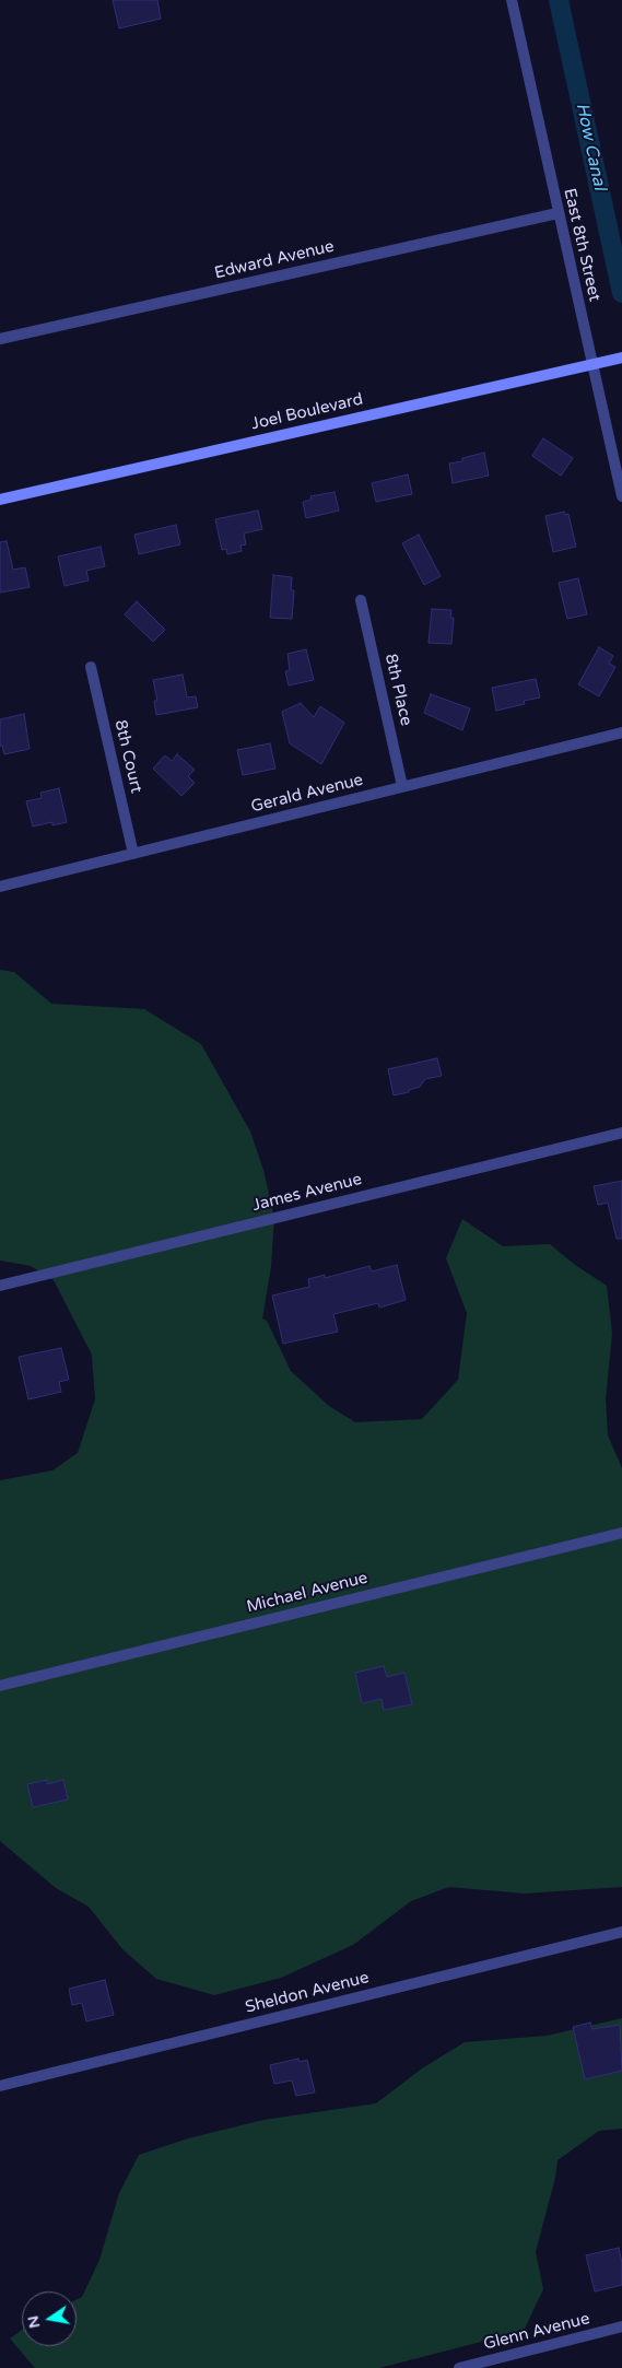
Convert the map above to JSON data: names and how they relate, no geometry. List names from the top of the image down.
{
  "streets": {
    "main road": ["Joel Boulevard"],
    "street": [
      "East 8th Street",
      "Edward Avenue",
      "8th Place",
      "8th Court",
      "Gerald Avenue",
      "James Avenue",
      "Michael Avenue",
      "Sheldon Avenue",
      "Glenn Avenue"
    ]
  },
  "crossings": [
    ["East 8th Street", "Edward Avenue"],
    ["East 8th Street", "Joel Boulevard"],
    ["8th Place", "Gerald Avenue"],
    ["8th Court", "Gerald Avenue"]
  ],
  "water": ["How Canal"],
  "north": "left"
}
